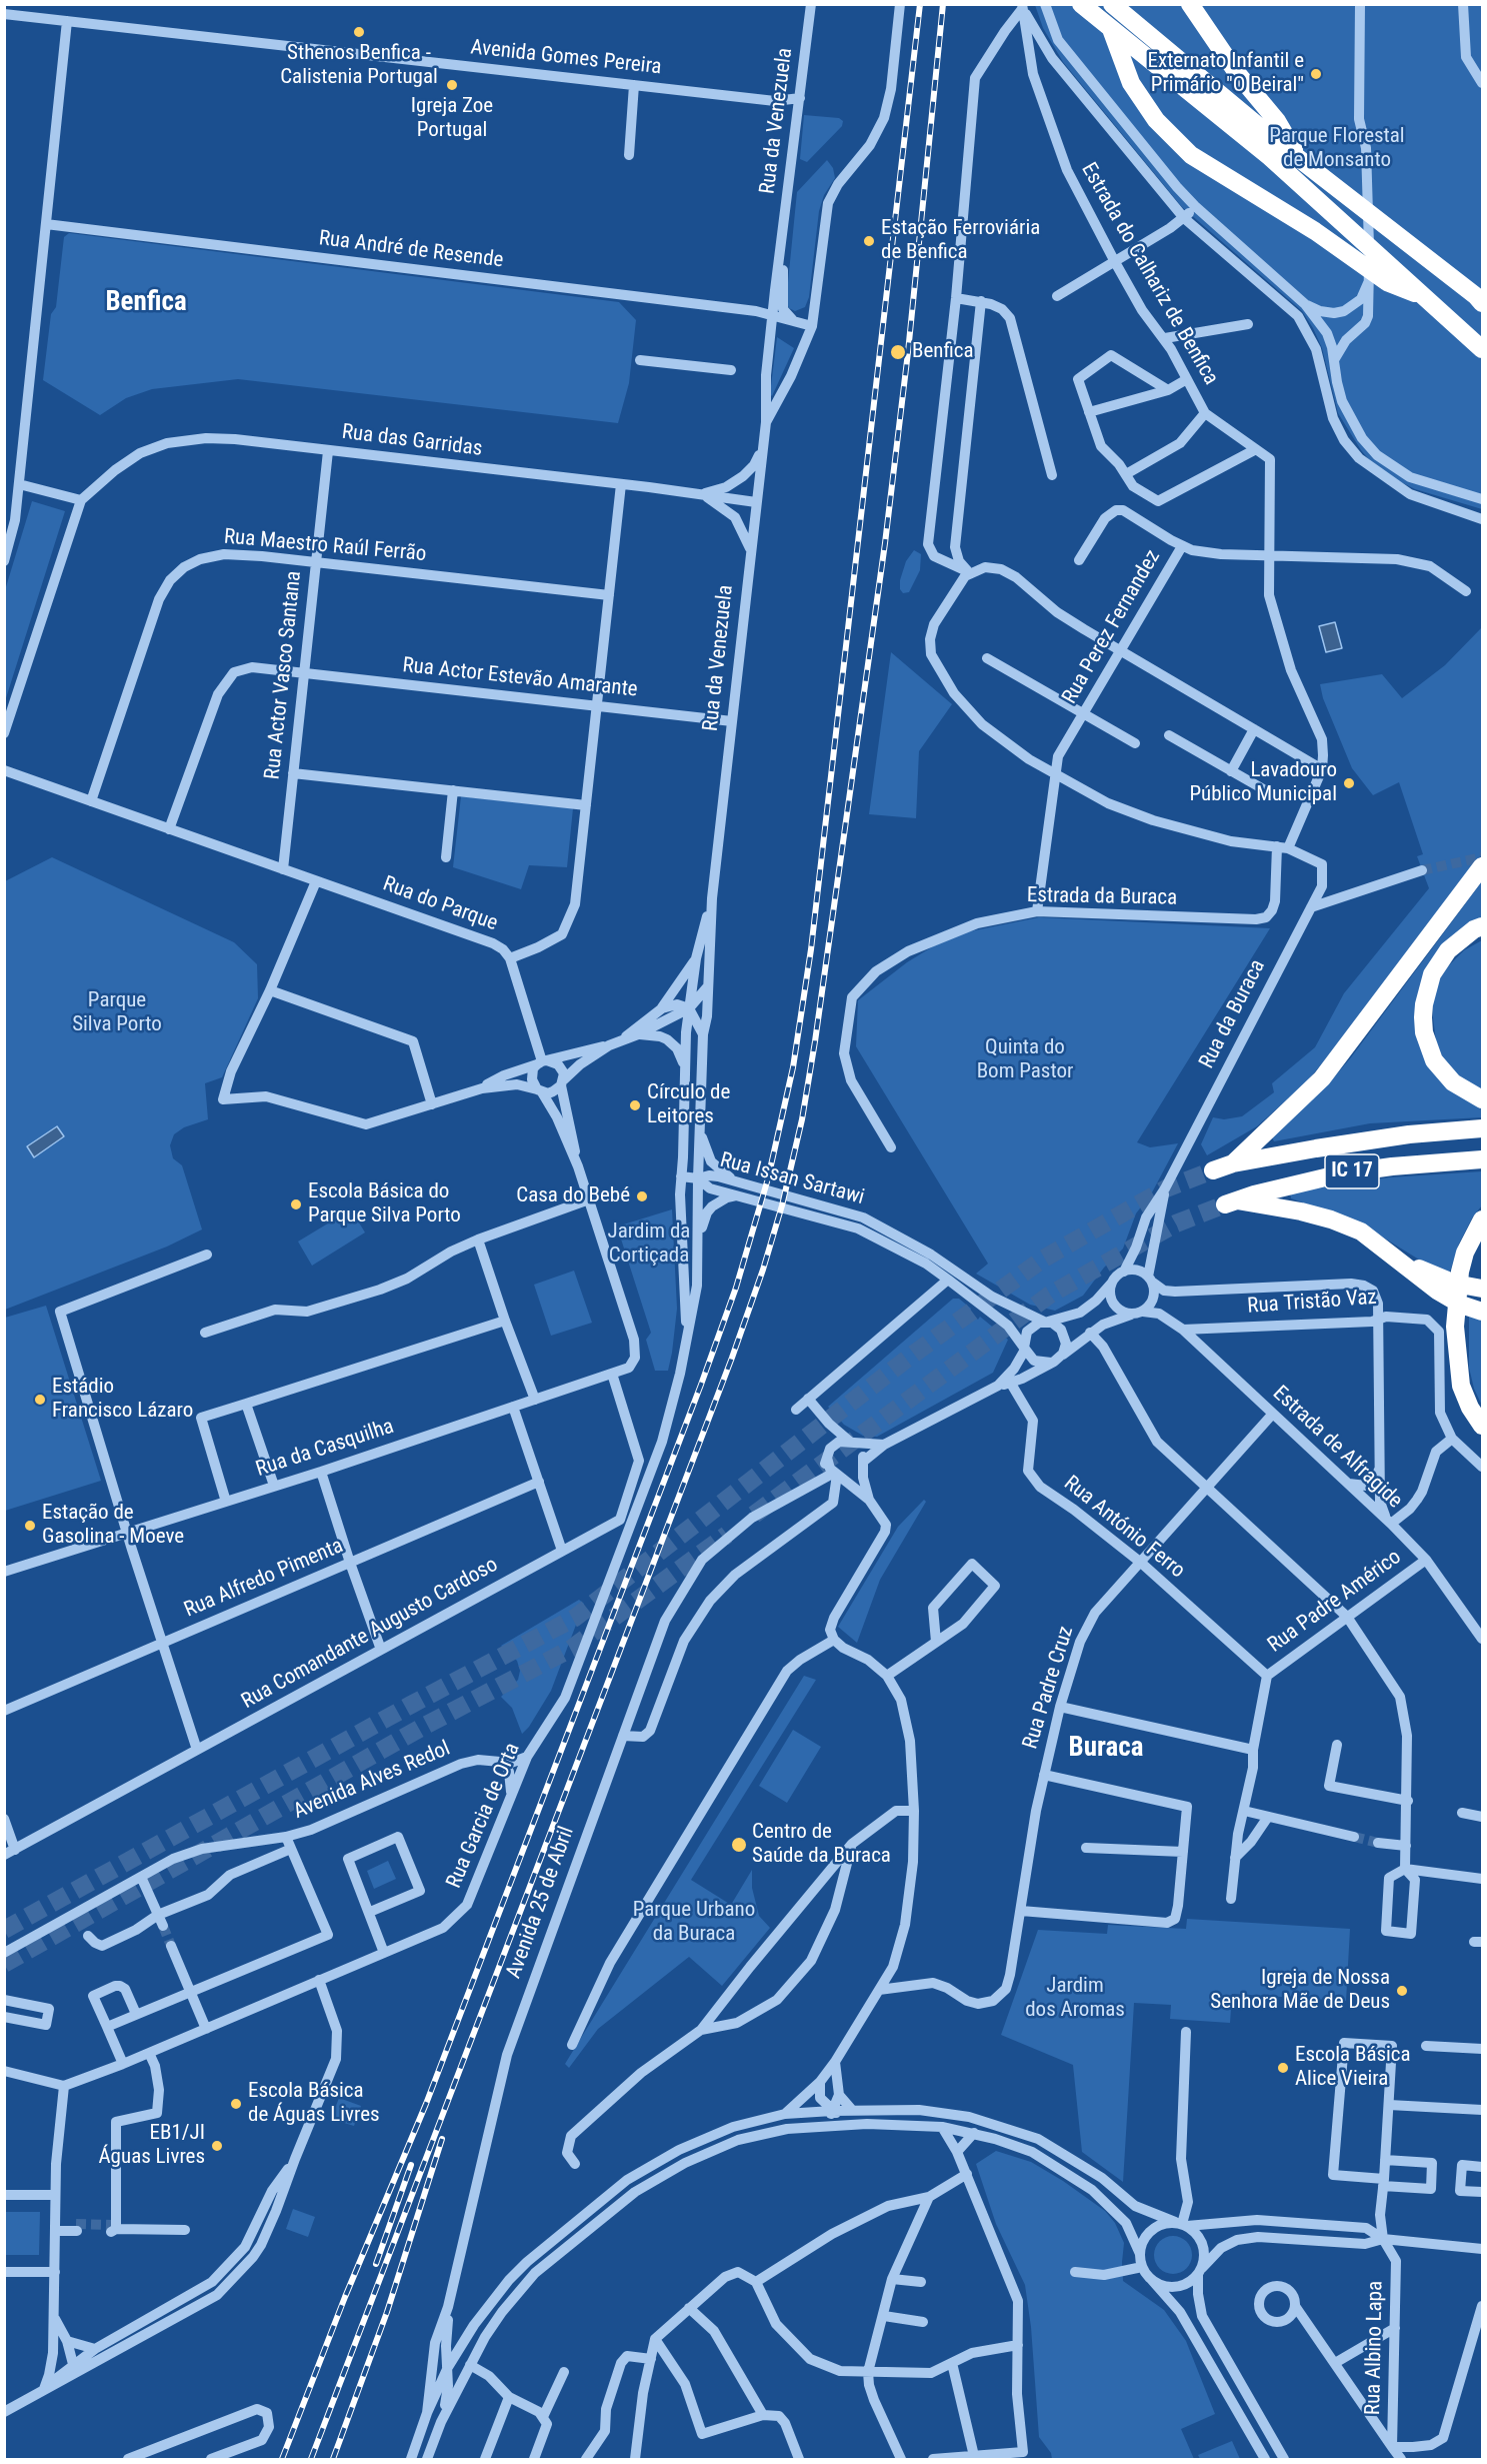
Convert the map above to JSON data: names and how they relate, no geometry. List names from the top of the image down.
{
  "streets": {
    "highway": ["IC 17"],
    "street": [
      "Avenida Gomes Pereira",
      "Rua da Venezuela",
      "Rua André de Resende",
      "Estrada do Calhariz de Benfica",
      "Rua das Garridas",
      "Rua Maestro Raúl Ferrão",
      "Rua Perez Fernandez",
      "Rua Actor Vasco Santana",
      "Rua Actor Estevão Amarante",
      "Estrada da Buraca",
      "Rua do Parque",
      "Rua da Buraca",
      "Rua Issan Sartawi",
      "Rua Tristão Vaz",
      "Estrada de Alfragide",
      "Rua da Casquilha",
      "Rua António Ferro",
      "Rua Alfredo Pimenta",
      "Rua Padre Américo",
      "Rua Comandante Augusto Cardoso",
      "Rua Padre Cruz",
      "Avenida Alves Redol",
      "Rua Garcia de Orta",
      "Avenida 25 de Abril",
      "Rua Albino Lapa"
    ]
  },
  "crossings": [
    ["Avenida Gomes Pereira", "Rua da Venezuela"],
    ["Rua da Venezuela", "Rua André de Resende"],
    ["Rua da Venezuela", "Rua das Garridas"],
    ["Rua da Venezuela", "Rua Actor Estevão Amarante"],
    ["Rua da Venezuela", "Rua Issan Sartawi"],
    ["Rua da Venezuela", "Rua Garcia de Orta"],
    ["Estrada do Calhariz de Benfica", "Rua Perez Fernandez"],
    ["Rua das Garridas", "Rua Actor Vasco Santana"],
    ["Rua das Garridas", "Rua do Parque"],
    ["Rua Maestro Raúl Ferrão", "Rua Actor Vasco Santana"],
    ["Rua Maestro Raúl Ferrão", "Rua do Parque"],
    ["Rua Perez Fernandez", "Estrada da Buraca"],
    ["Rua Actor Vasco Santana", "Rua Actor Estevão Amarante"],
    ["Rua Actor Vasco Santana", "Rua do Parque"],
    ["Rua Actor Estevão Amarante", "Rua do Parque"],
    ["Estrada da Buraca", "Rua da Buraca"],
    ["Rua da Buraca", "Estrada de Alfragide"],
    ["Rua Issan Sartawi", "Rua Garcia de Orta"],
    ["Rua Tristão Vaz", "Estrada de Alfragide"],
    ["Estrada de Alfragide", "Rua Padre Américo"],
    ["Estrada de Alfragide", "Rua Padre Cruz"],
    ["Rua da Casquilha", "Rua Comandante Augusto Cardoso"],
    ["Rua António Ferro", "Rua Padre Américo"],
    ["Rua António Ferro", "Rua Padre Cruz"],
    ["Avenida Alves Redol", "Rua Garcia de Orta"]
  ],
  "districts": ["Benfica", "Buraca"],
  "parks": [
    "Parque Florestal de Monsanto",
    "Parque Silva Porto",
    "Quinta do Bom Pastor",
    "Jardim da Cortiçada",
    "Parque Urbano da Buraca",
    "Jardim dos Aromas"
  ],
  "places": [
    "Sthenos Benfica - Calistenia Portugal",
    "Externato Infantil e Primário \"O Beiral\"",
    "Igreja Zoe Portugal",
    "Estação Ferroviária de Benfica",
    "Benfica",
    "Lavadouro Público Municipal",
    "Círculo de Leitores",
    "Casa do Bebé",
    "Escola Básica do Parque Silva Porto",
    "Estádio Francisco Lázaro",
    "Estação de Gasolina - Moeve",
    "Centro de Saúde da Buraca",
    "Igreja de Nossa Senhora Mãe de Deus",
    "Escola Básica Alice Vieira",
    "Escola Básica de Águas Livres",
    "EB1/JI Águas Livres"
  ]
}
